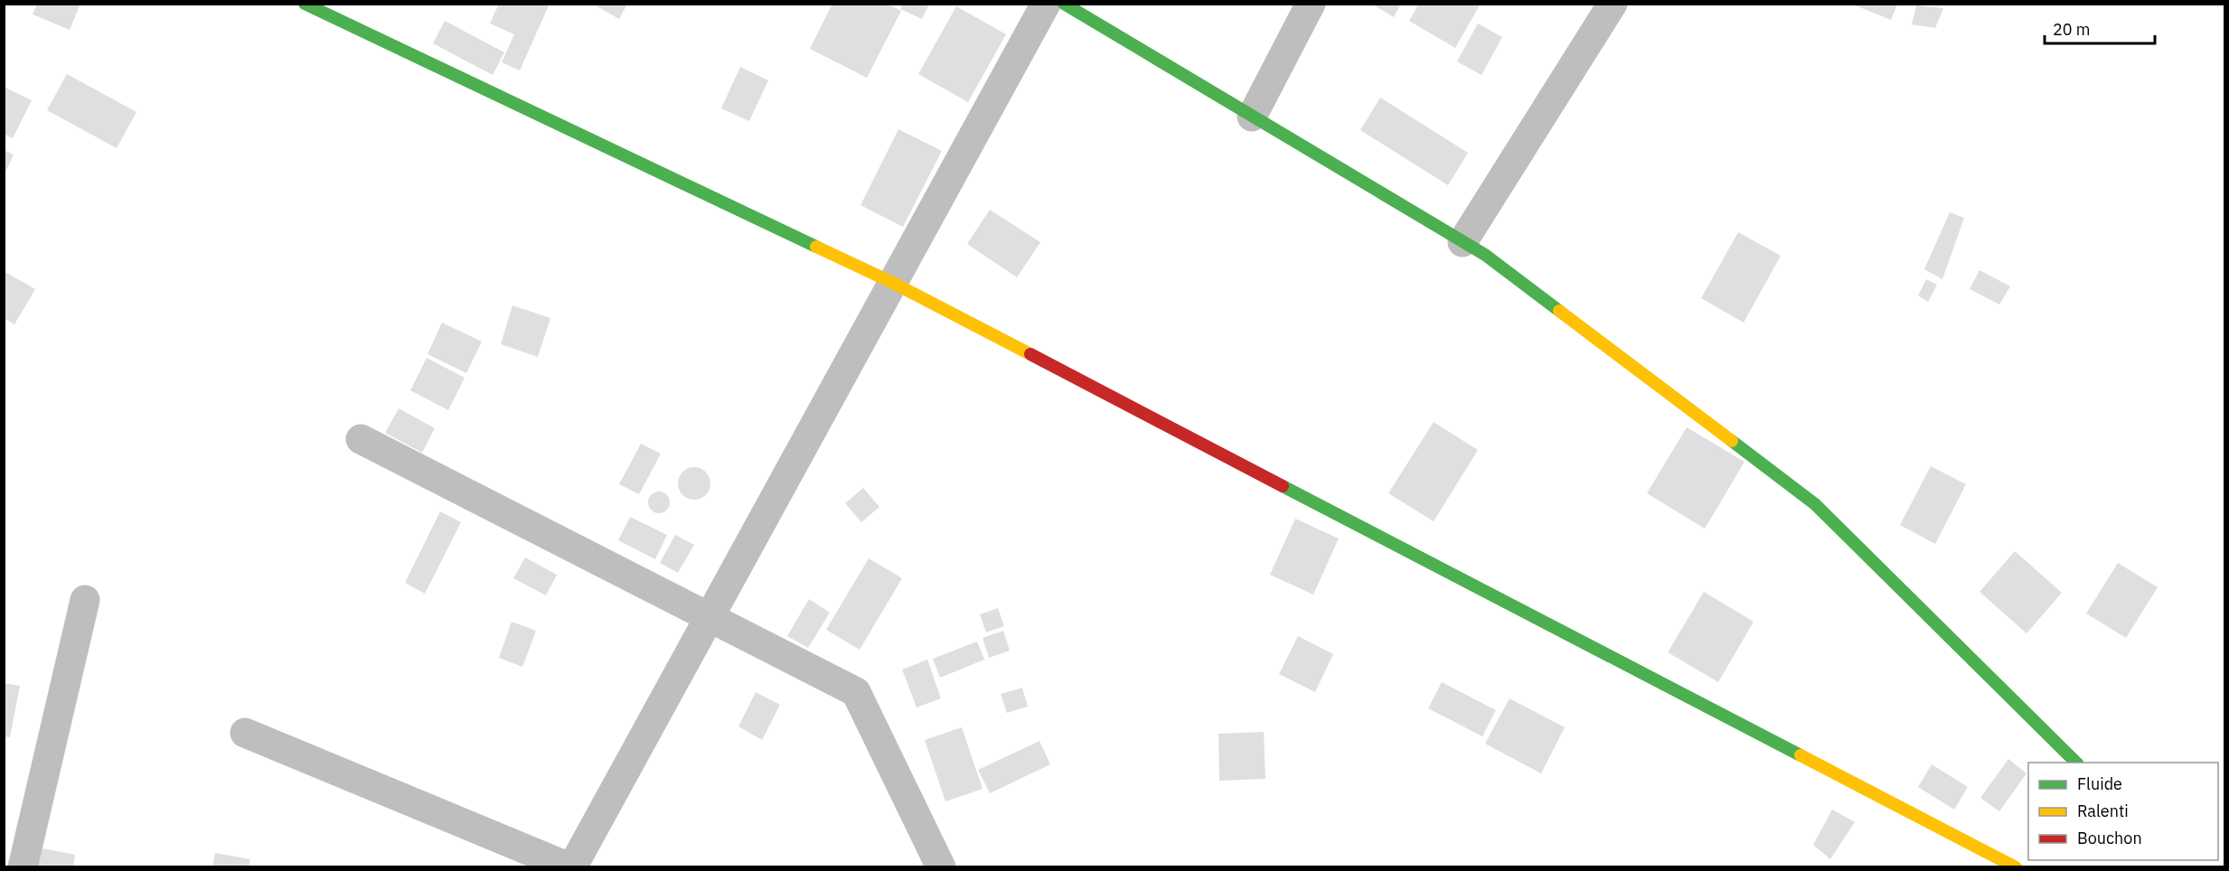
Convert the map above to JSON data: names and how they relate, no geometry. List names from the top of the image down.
{
  "legend": ["Fluide", "Ralenti", "Bouchon"],
  "scale_bar": "20 m"
}
